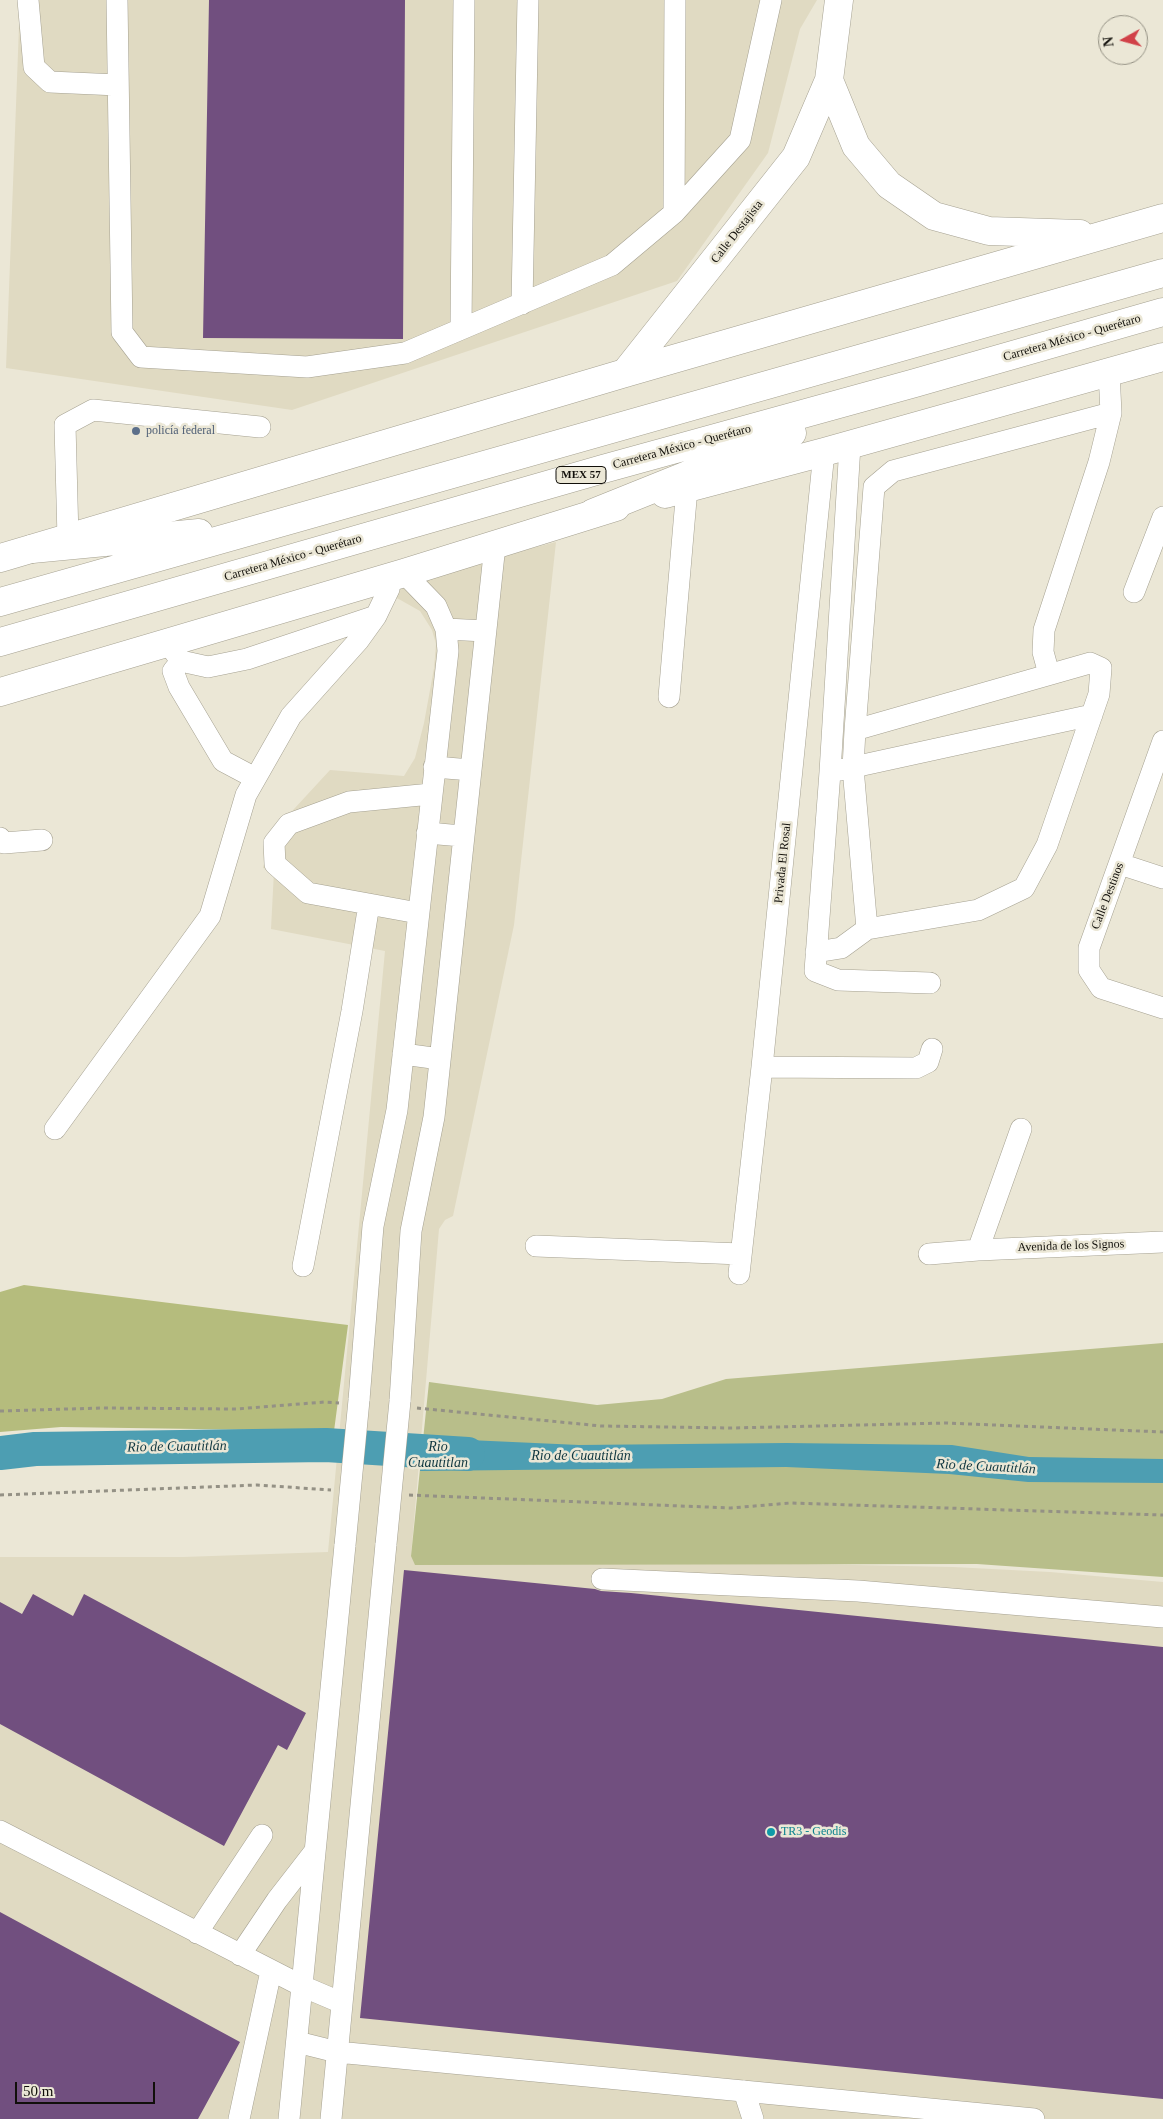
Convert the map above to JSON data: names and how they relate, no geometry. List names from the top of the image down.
{
  "streets": {
    "main road": ["Calle Destajista", "Carretera México - Querétaro", "MEX 57"],
    "street": ["Privada El Rosal", "Calle Destinos", "Avenida de los Signos"]
  },
  "water": ["Rio de Cuautitlán", "Rio Cuautitlan"],
  "places": ["policía federal", "TR3 - Geodis"],
  "scale_bar": "50 m",
  "north": "left"
}
